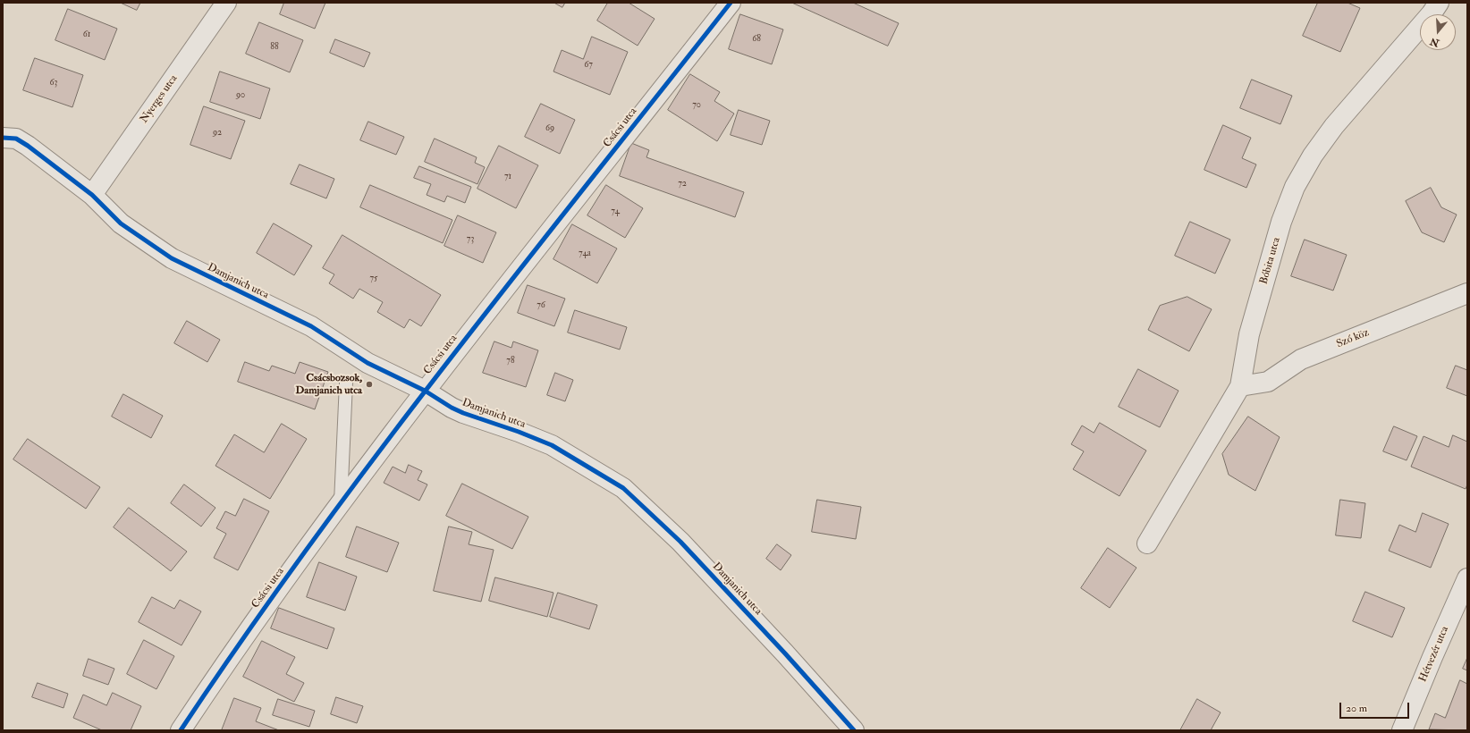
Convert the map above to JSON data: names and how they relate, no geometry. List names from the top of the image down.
{
  "streets": {
    "street": [
      "Nyerges utca",
      "Csácsi utca",
      "Bóbita utca",
      "Damjanich utca",
      "Szó köz",
      "Hétvezér utca"
    ]
  },
  "crossings": [
    ["Nyerges utca", "Damjanich utca"],
    ["Csácsi utca", "Damjanich utca"],
    ["Bóbita utca", "Szó köz"]
  ],
  "places": ["Csácsbozsok, Damjanich utca"],
  "house_numbers": [
    "61",
    "68",
    "88",
    "67",
    "63",
    "90",
    "70",
    "69",
    "92",
    "71",
    "72",
    "74",
    "73",
    "74a",
    "75",
    "76",
    "78"
  ],
  "scale_bar": "20 m",
  "north": "bottom"
}
